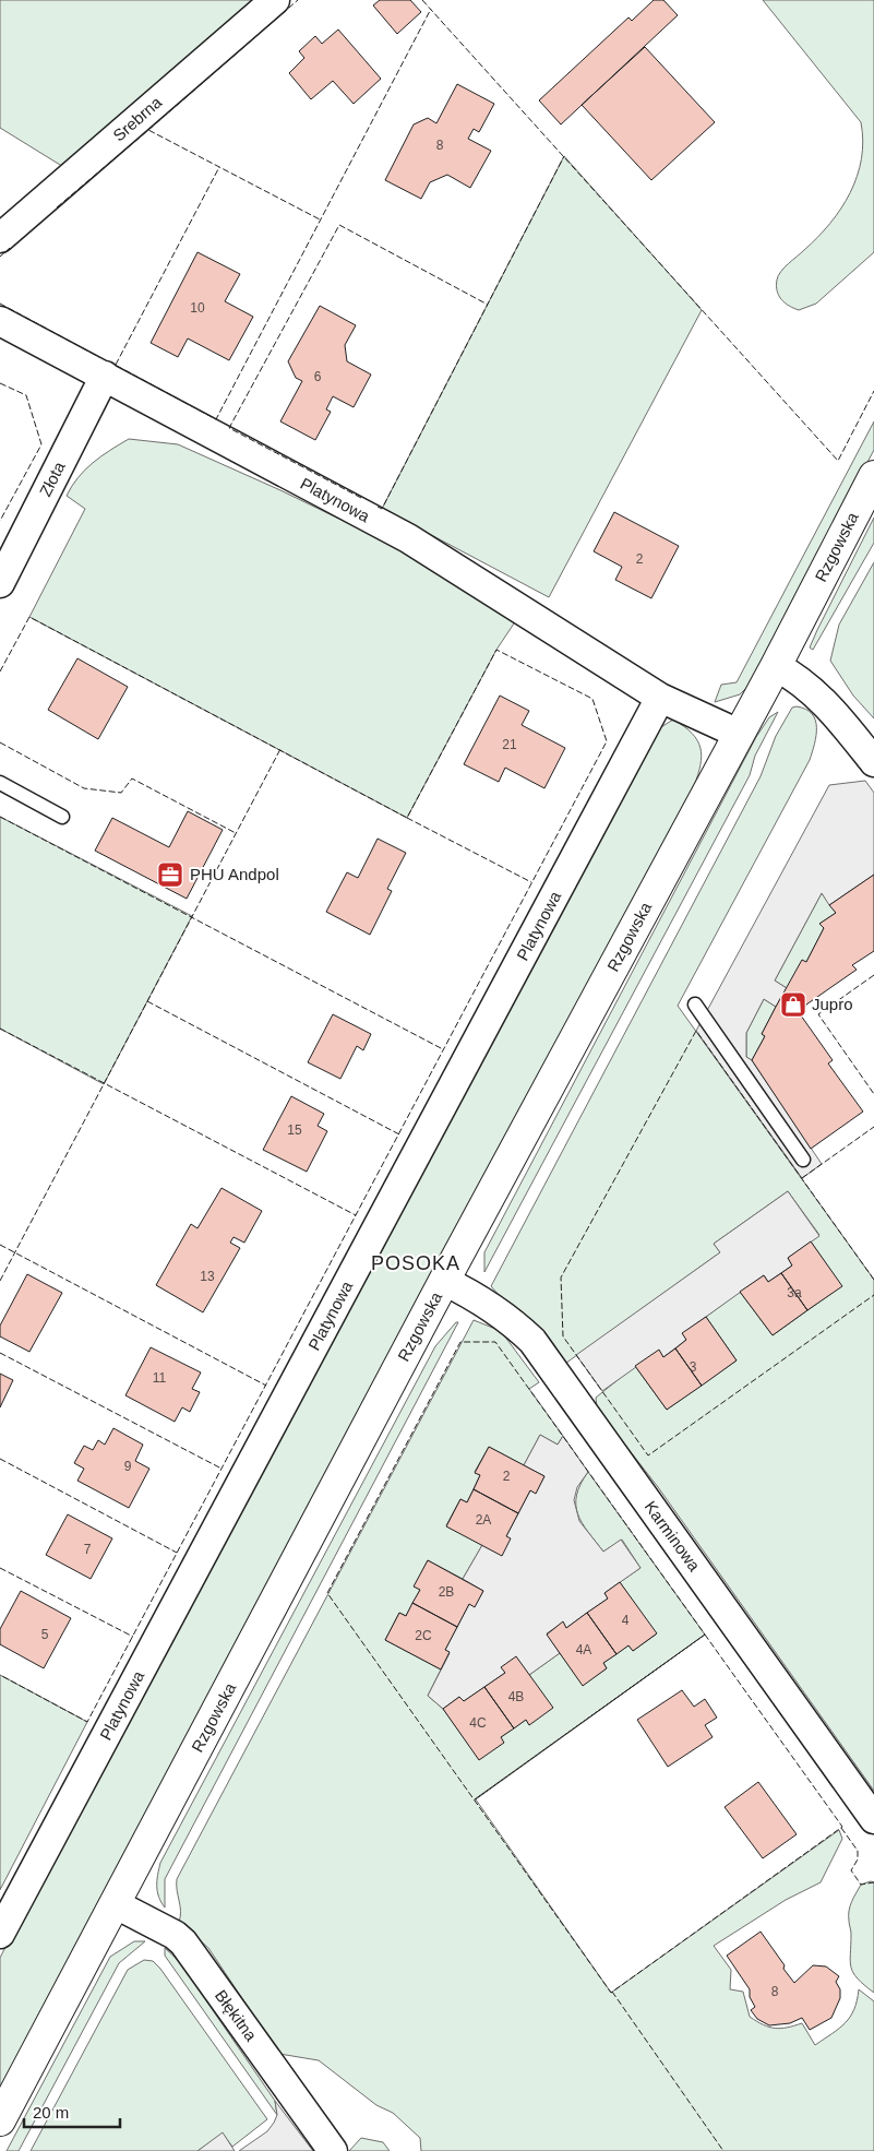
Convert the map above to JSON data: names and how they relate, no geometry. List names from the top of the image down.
{
  "streets": {
    "street": [
      "Srebrna",
      "Złota",
      "Platynowa",
      "Rzgowska",
      "Karminowa",
      "Błękitna"
    ]
  },
  "crossings": [
    ["Złota", "Platynowa"],
    ["Platynowa", "Rzgowska"],
    ["Rzgowska", "Karminowa"],
    ["Rzgowska", "Błękitna"]
  ],
  "districts": ["POSOKA"],
  "places": {
    "office": ["PHU Andpol"],
    "shop": ["Jupro"]
  },
  "house_numbers": [
    "8",
    "10",
    "6",
    "2",
    "21",
    "15",
    "13",
    "3a",
    "3",
    "11",
    "9",
    "2",
    "2A",
    "7",
    "2B",
    "4",
    "5",
    "2C",
    "4A",
    "4B",
    "4C",
    "8"
  ],
  "scale_bar": "20 m"
}
